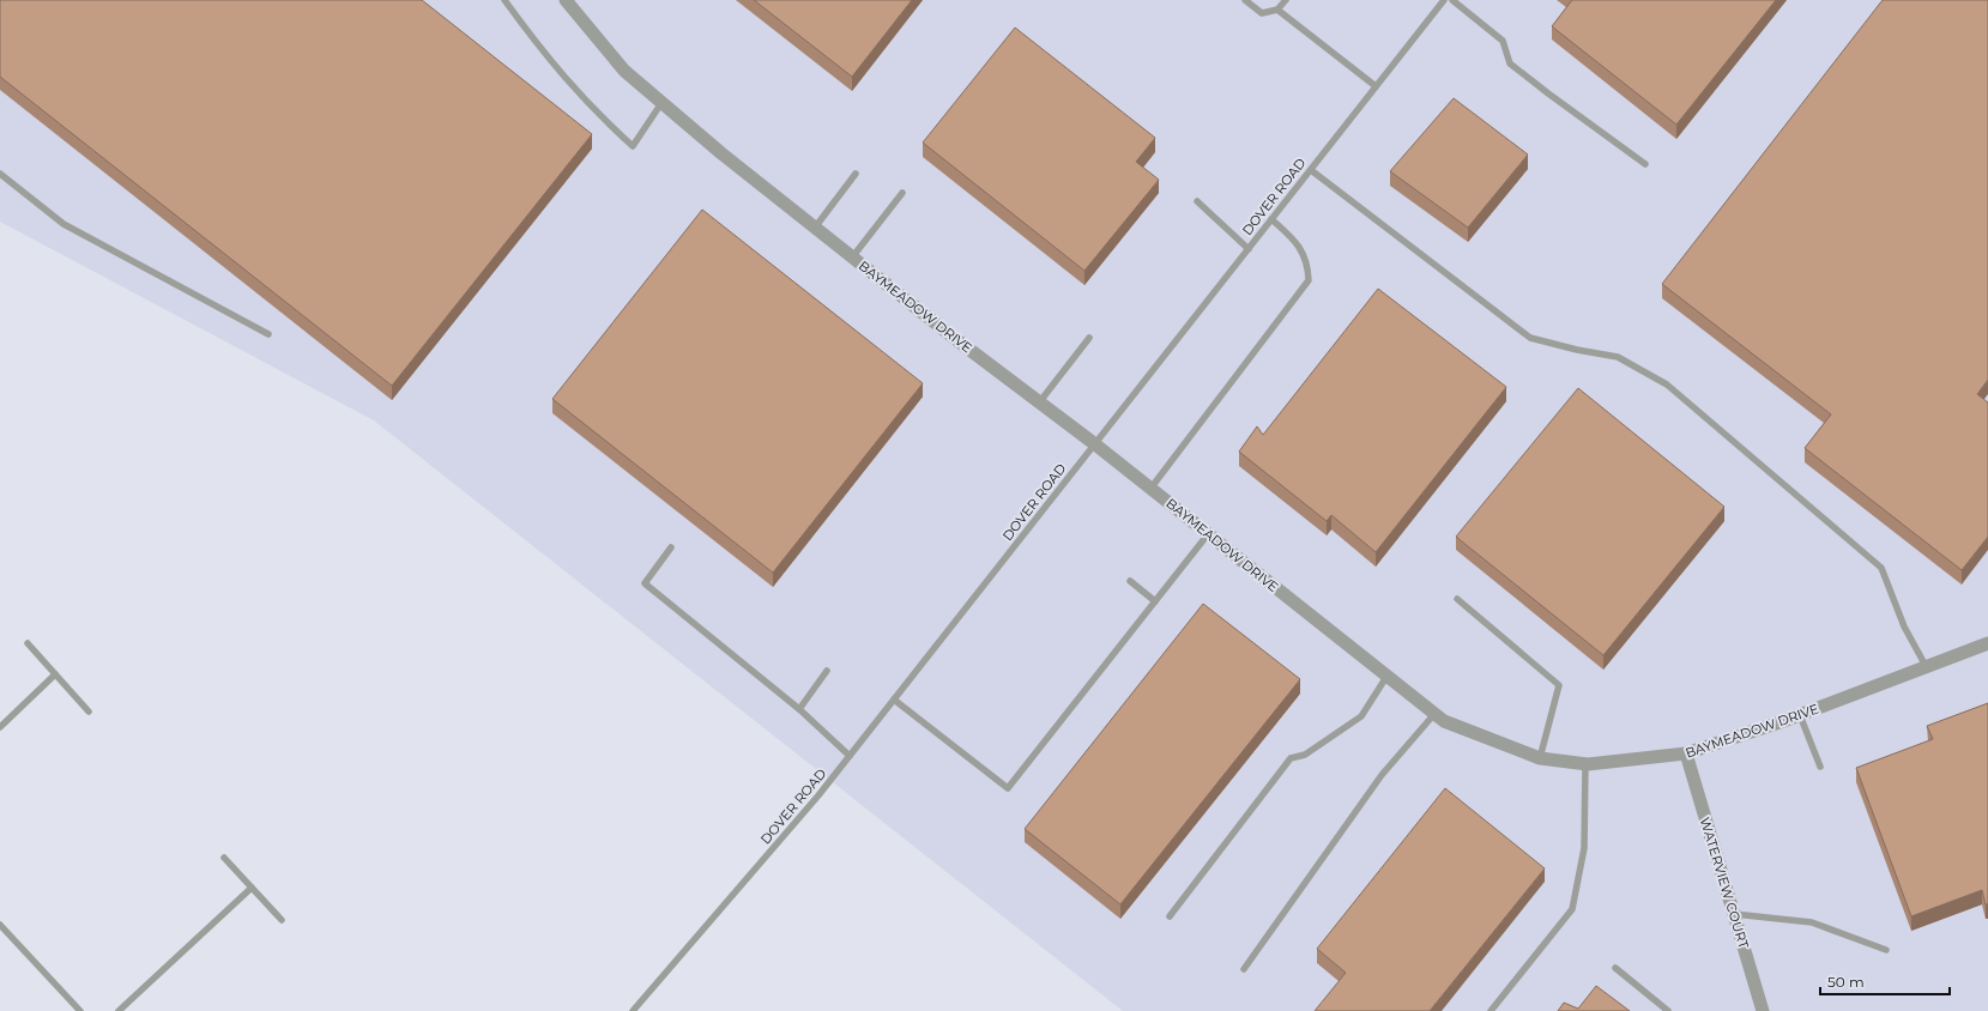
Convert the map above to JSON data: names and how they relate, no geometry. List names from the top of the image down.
{
  "streets": {
    "street": ["BAYMEADOW DRIVE", "WATERVIEW COURT"],
    "lane": ["DOVER ROAD"]
  },
  "crossings": [
    ["DOVER ROAD", "BAYMEADOW DRIVE"],
    ["BAYMEADOW DRIVE", "WATERVIEW COURT"]
  ],
  "scale_bar": "50 m"
}
